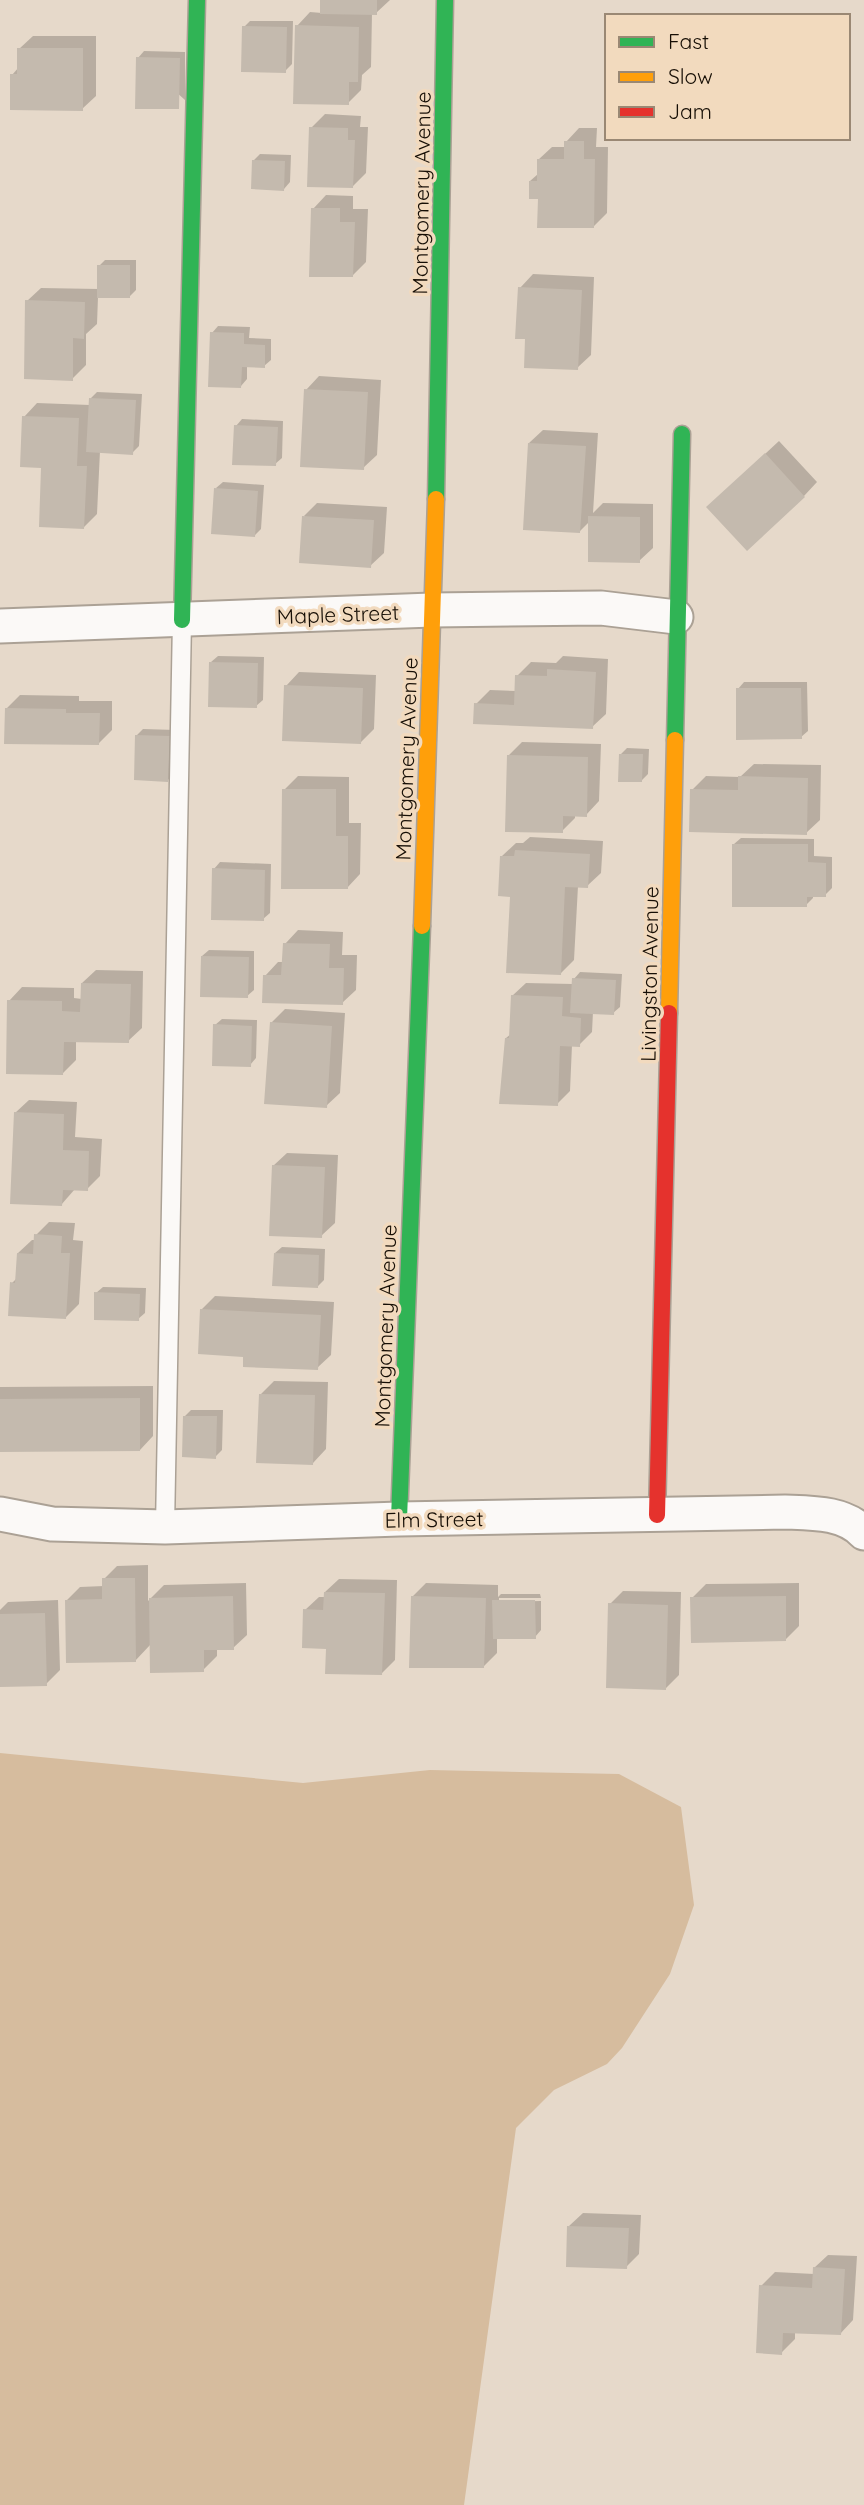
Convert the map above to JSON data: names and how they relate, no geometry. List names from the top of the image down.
{
  "streets": {
    "street": [
      "Montgomery Avenue",
      "Maple Street",
      "Livingston Avenue",
      "Elm Street"
    ]
  },
  "crossings": [
    ["Montgomery Avenue", "Maple Street"],
    ["Montgomery Avenue", "Elm Street"],
    ["Maple Street", "Livingston Avenue"],
    ["Livingston Avenue", "Elm Street"]
  ],
  "legend": ["Fast", "Slow", "Jam"]
}
